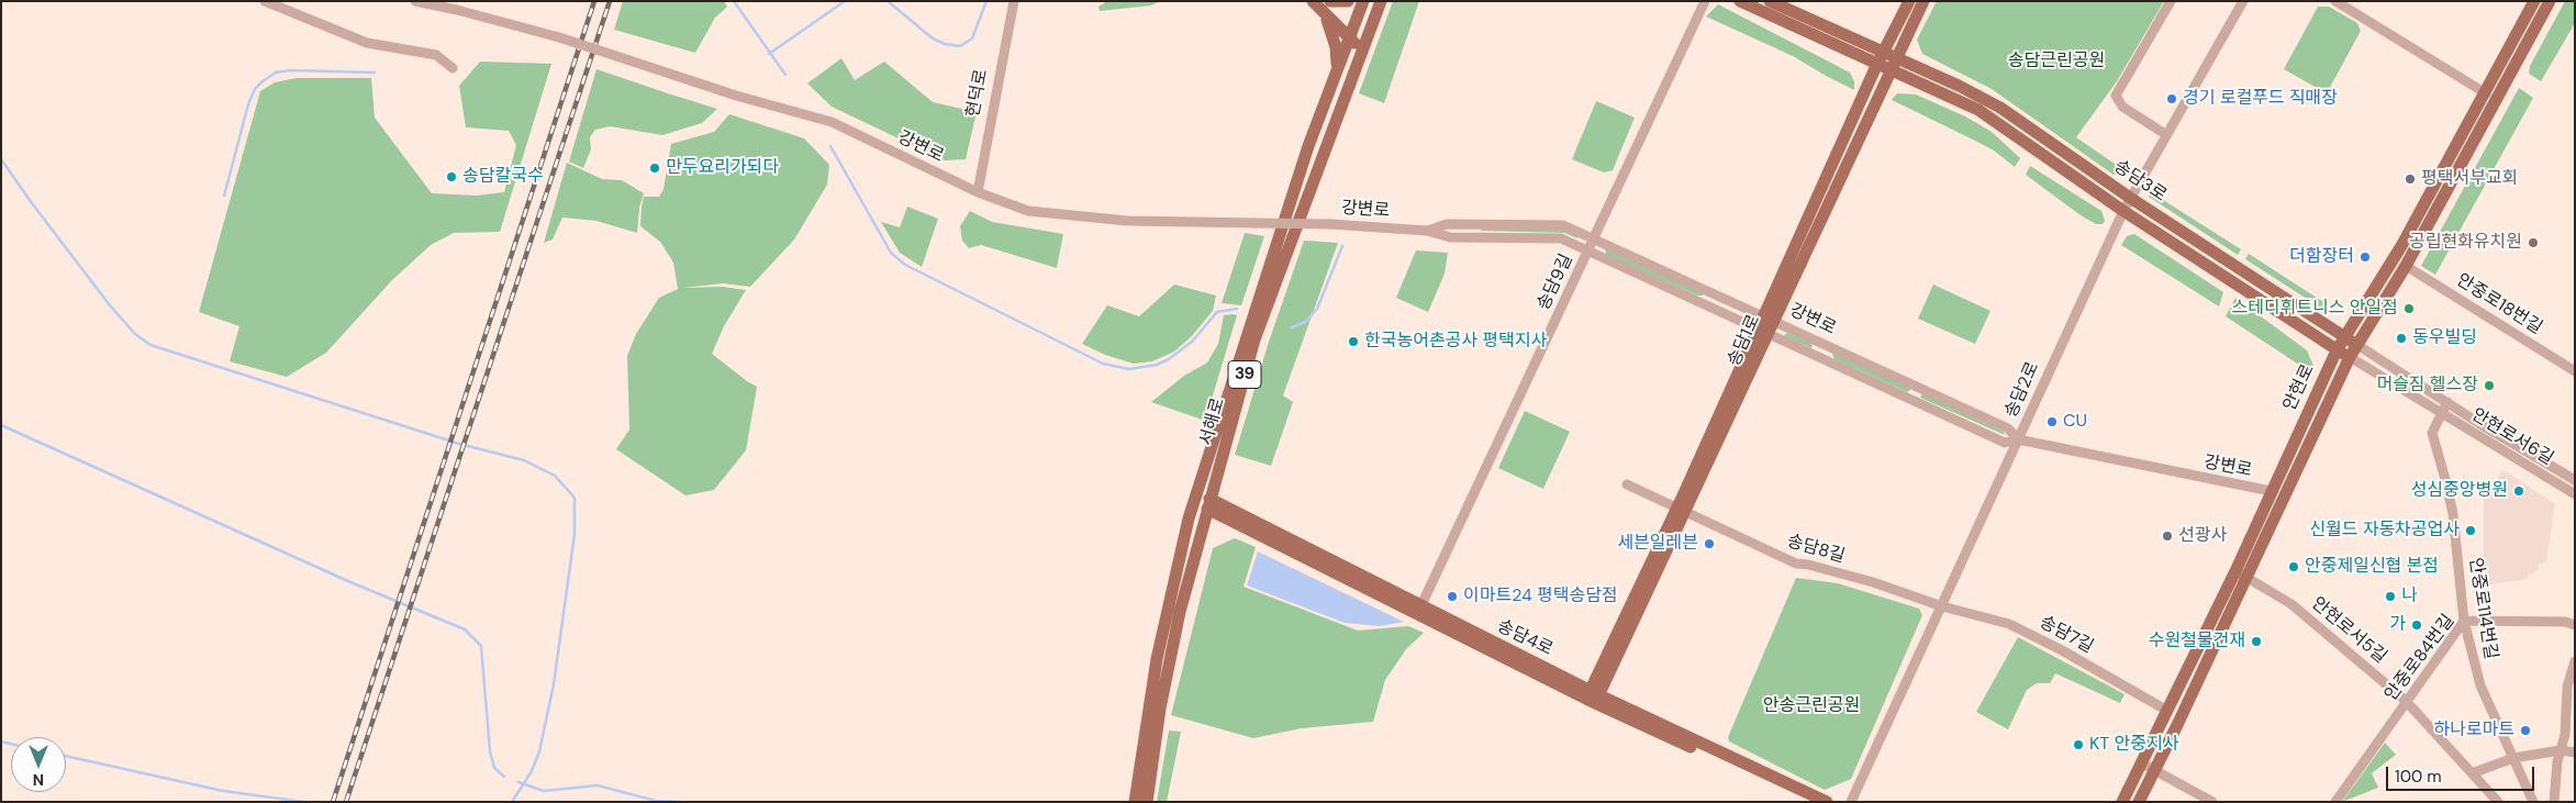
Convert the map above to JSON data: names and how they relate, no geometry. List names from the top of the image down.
{
  "streets": {
    "main road": [
      "송담3로",
      "송담1로",
      "39",
      "안현로",
      "서해로",
      "송담4로"
    ],
    "street": [
      "현덕로",
      "강변로",
      "송담9길",
      "안중로18번길",
      "송담2로",
      "안현로서6길",
      "송담8길",
      "안중로114번길",
      "안현로서5길",
      "송담7길",
      "안중로84번길"
    ]
  },
  "crossings": [
    ["현덕로", "강변로"],
    ["강변로", "송담9길"],
    ["강변로", "송담1로"],
    ["강변로", "안현로"],
    ["강변로", "송담2로"],
    ["송담3로", "송담1로"],
    ["송담3로", "안현로"],
    ["송담3로", "송담2로"],
    ["송담3로", "안현로서6길"],
    ["송담9길", "송담4로"],
    ["안중로18번길", "안현로"],
    ["송담1로", "송담8길"],
    ["송담1로", "송담4로"],
    ["안현로", "안현로서6길"],
    ["안현로", "안현로서5길"],
    ["안현로", "송담7길"],
    ["송담2로", "송담8길"],
    ["송담2로", "송담7길"],
    ["서해로", "송담4로"],
    ["안현로서6길", "안중로114번길"],
    ["송담8길", "송담7길"],
    ["안중로114번길", "안중로84번길"],
    ["안현로서5길", "안중로84번길"]
  ],
  "parks": ["송담근린공원", "안송근린공원"],
  "places": [
    "경기 로컬푸드 직매장",
    "만두요리가되다",
    "송담칼국수",
    "평택서부교회",
    "공립현화유치원",
    "더함장터",
    "스테디휘트니스 안일점",
    "동우빌딩",
    "한국농어촌공사 평택지사",
    "머슬짐 헬스장",
    "CU",
    "성심중앙병원",
    "신월드 자동차공업사",
    "선광사",
    "세븐일레븐",
    "안중제일신협 본점",
    "이마트24 평택송담점",
    "나",
    "가",
    "수원철물건재",
    "하나로마트",
    "KT 안중지사"
  ],
  "scale_bar": "100 m",
  "north": "bottom"
}
